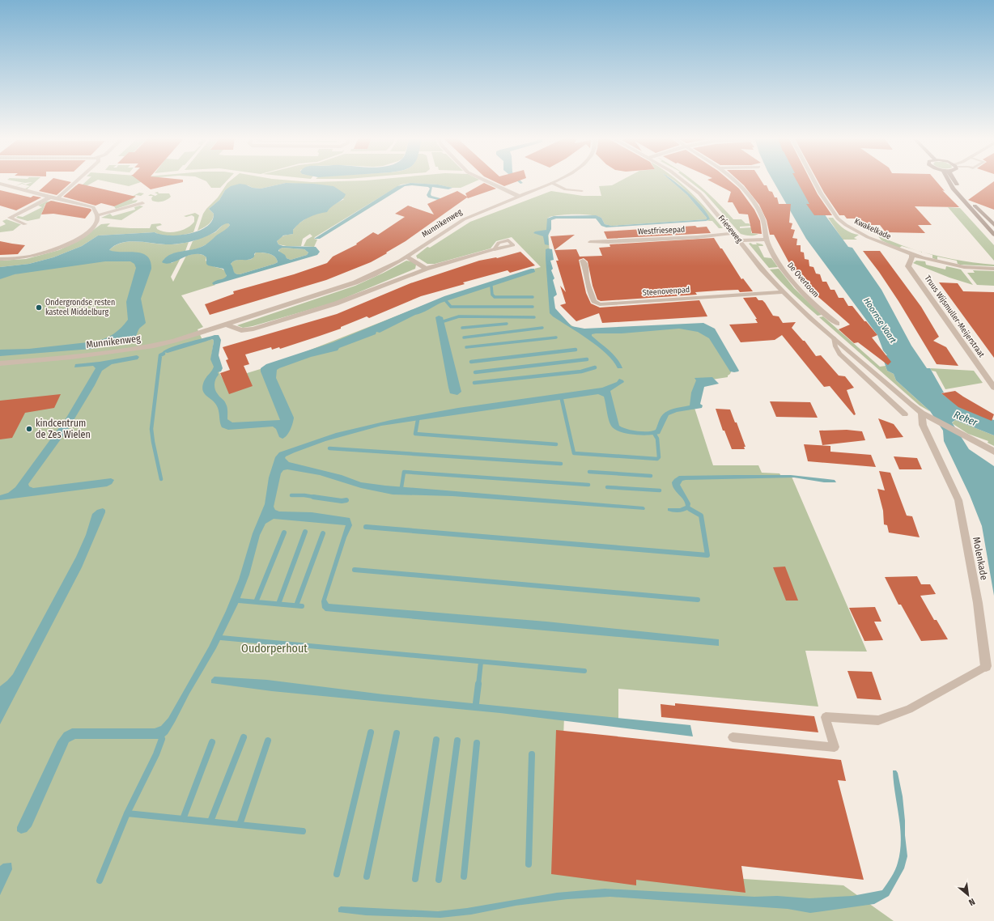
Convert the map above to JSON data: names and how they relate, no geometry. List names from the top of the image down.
{
  "streets": {
    "street": [
      "Munnikenweg",
      "Frieseweg",
      "Kwakelkade",
      "Westfriesepad",
      "De Overtoom",
      "Steenovenpad",
      "Truus Wijsmuller-Meijerstraat",
      "Molenkade"
    ]
  },
  "crossings": [
    ["Frieseweg", "Westfriesepad"],
    ["Frieseweg", "Steenovenpad"],
    ["Frieseweg", "Molenkade"],
    ["Kwakelkade", "Truus Wijsmuller-Meijerstraat"]
  ],
  "water": ["Hoornse Vaart", "Reker"],
  "parks": ["Oudorperhout"],
  "places": ["Ondergrondse resten kasteel Middelburg", "kindcentrum de Zes Wielen"],
  "north": "bottom right"
}
